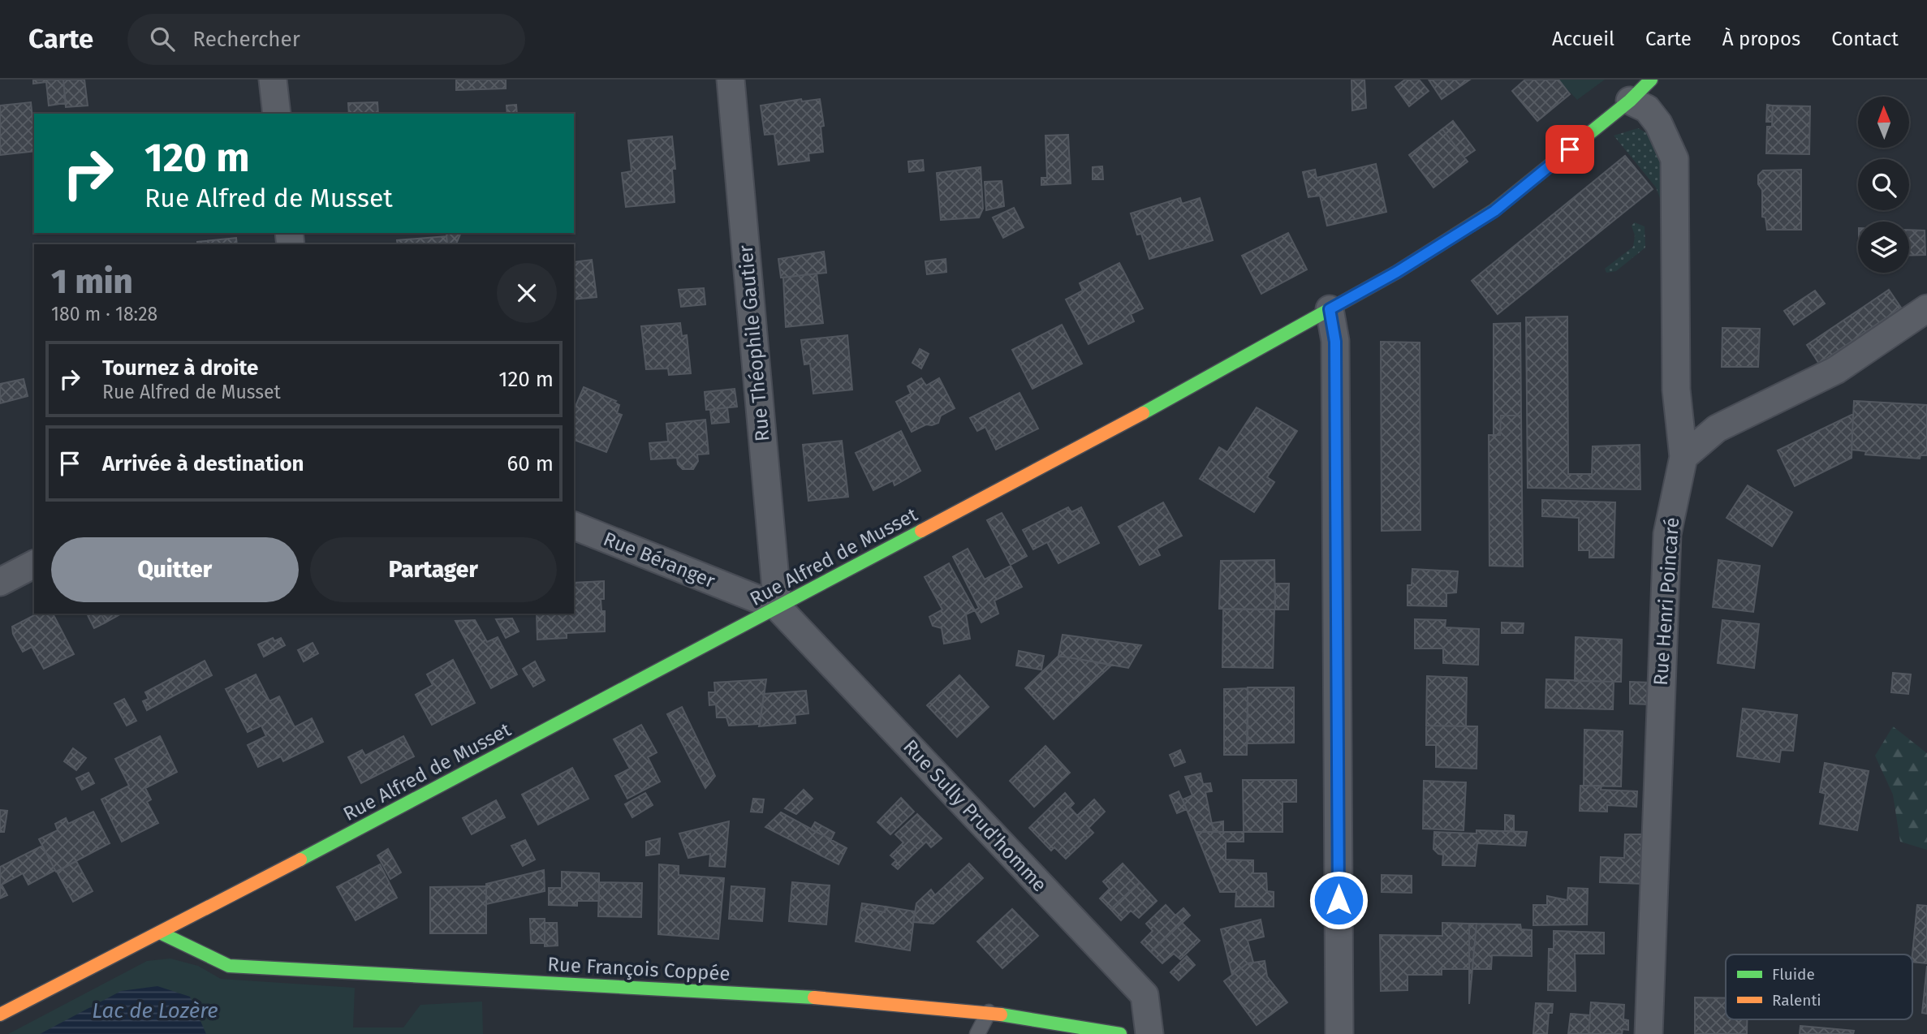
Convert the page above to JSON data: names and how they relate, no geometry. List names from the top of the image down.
{
  "streets": {
    "street": [
      "Rue Théophile Gautier",
      "Rue Alfred de Musset",
      "Rue Béranger",
      "Rue Henri Poincaré",
      "Rue Sully Prud'homme",
      "Rue François Coppée"
    ]
  },
  "crossings": [
    ["Rue Théophile Gautier", "Rue Alfred de Musset"],
    ["Rue Théophile Gautier", "Rue Béranger"],
    ["Rue Théophile Gautier", "Rue Sully Prud'homme"],
    ["Rue Alfred de Musset", "Rue Béranger"],
    ["Rue Alfred de Musset", "Rue Henri Poincaré"],
    ["Rue Alfred de Musset", "Rue Sully Prud'homme"],
    ["Rue Alfred de Musset", "Rue François Coppée"],
    ["Rue Béranger", "Rue Sully Prud'homme"]
  ],
  "water": ["Lac de Lozère"],
  "legend": ["Fluide", "Ralenti"],
  "north": "top",
  "page": {
    "header": "Carte",
    "search": "Rechercher",
    "nav": [
      "Accueil",
      "Carte",
      "À propos",
      "Contact"
    ],
    "turn": ["120 m", "Rue Alfred de Musset"],
    "heading": ["1 min", "180 m · 18:28"],
    "list": [
      {
        "name": "Tournez à droite",
        "note": "Rue Alfred de Musset",
        "value": "120 m"
      },
      {
        "name": "Arrivée à destination",
        "value": "60 m"
      }
    ],
    "buttons": ["Quitter", "Partager"]
  }
}
